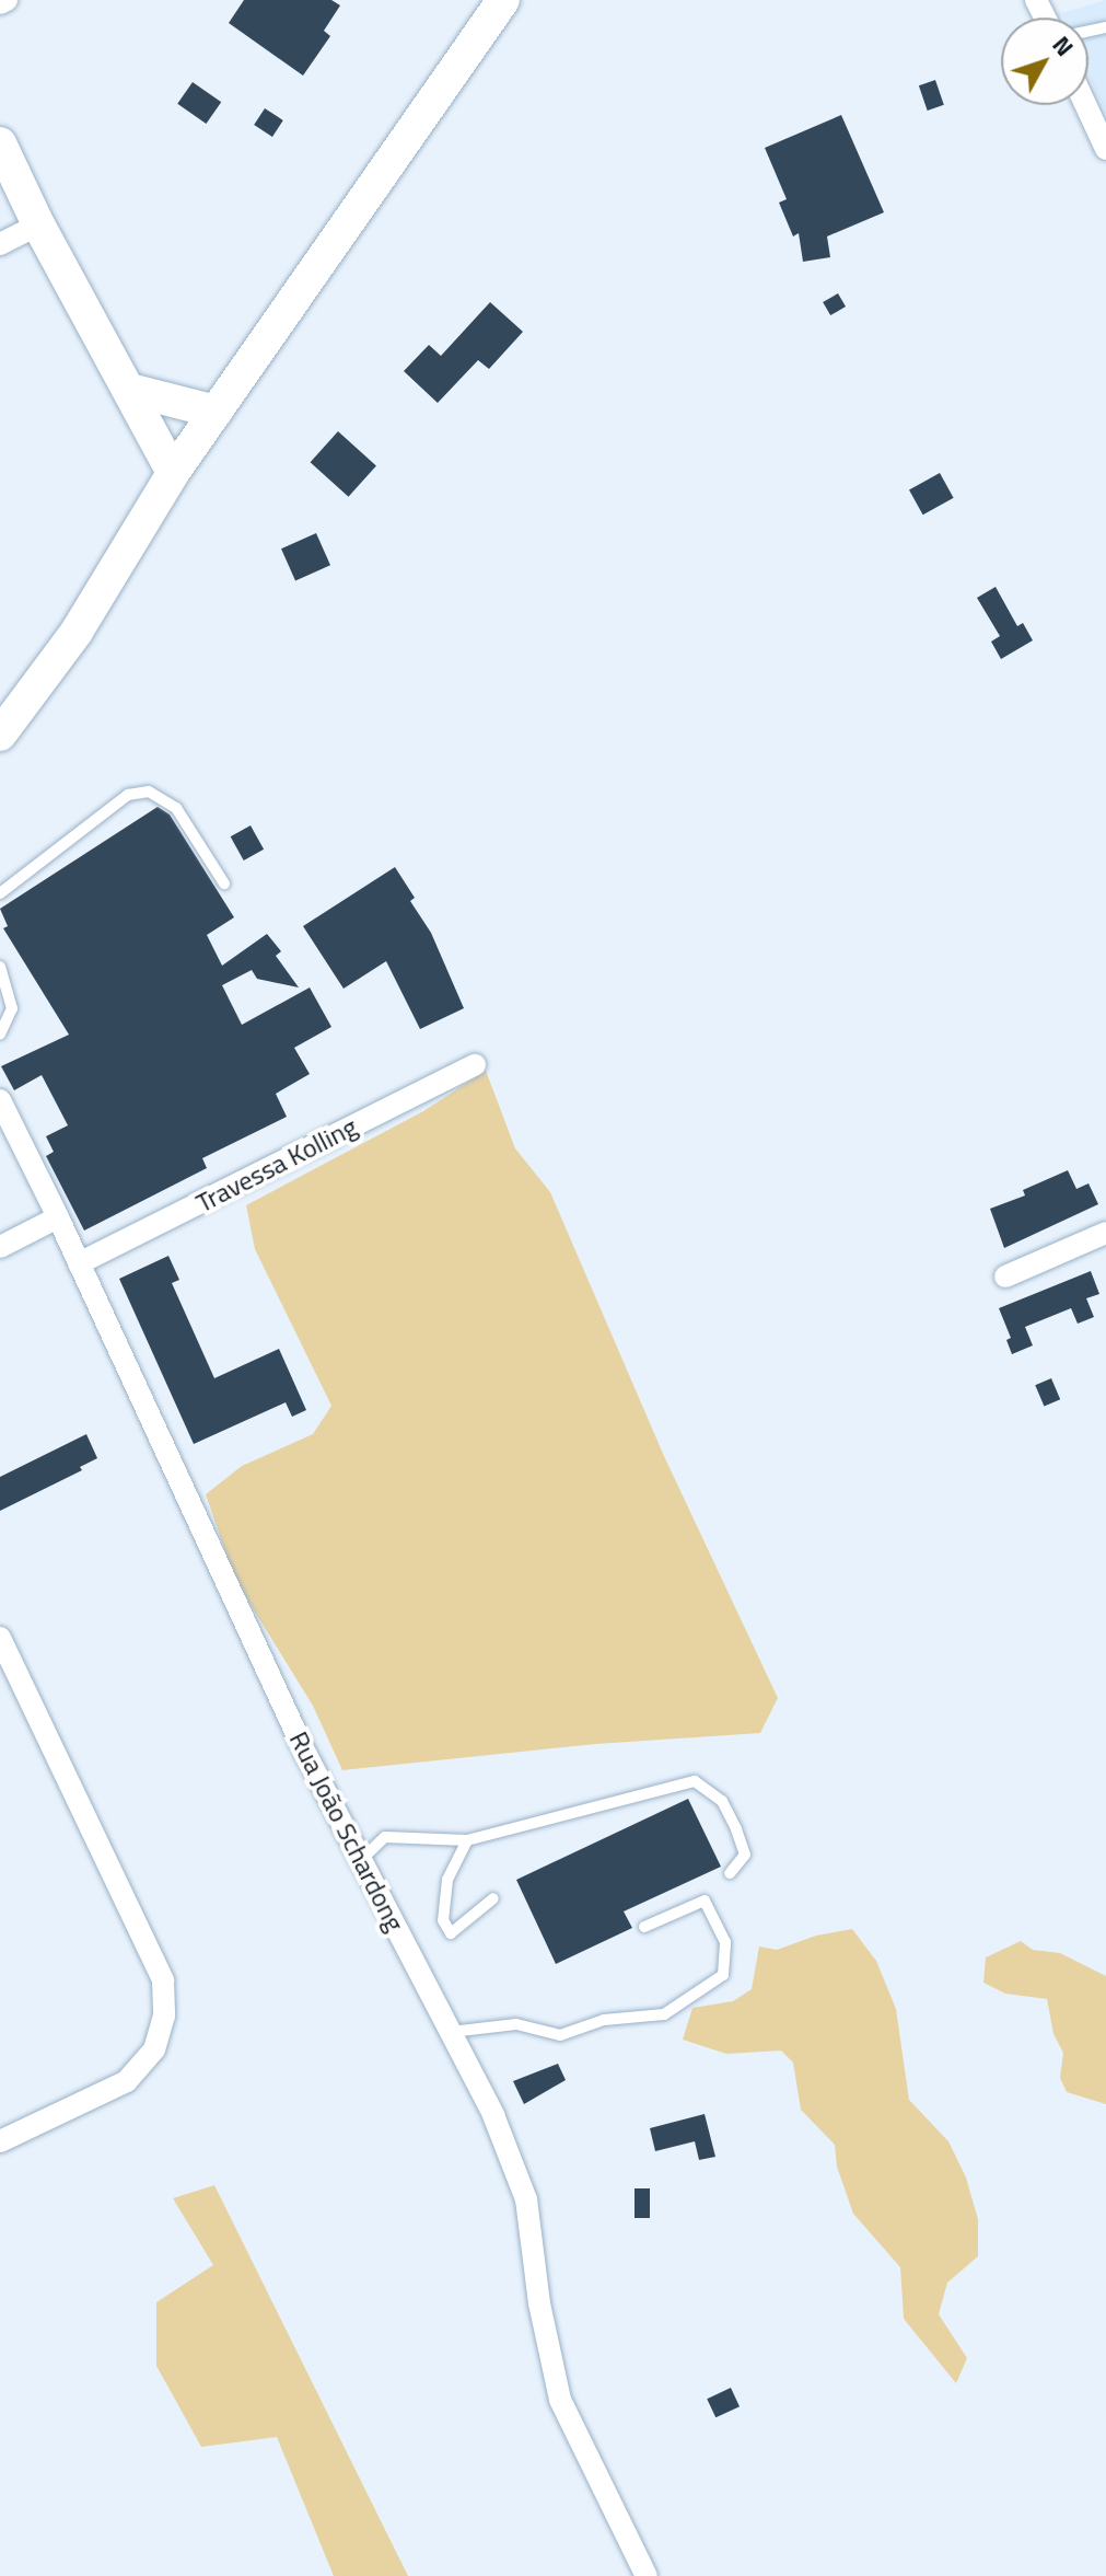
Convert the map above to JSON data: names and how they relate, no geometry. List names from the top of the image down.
{
  "streets": {
    "street": ["Travessa Kolling", "Rua João Schardong"]
  },
  "crossings": [
    ["Travessa Kolling", "Rua João Schardong"]
  ],
  "north": "top right"
}
